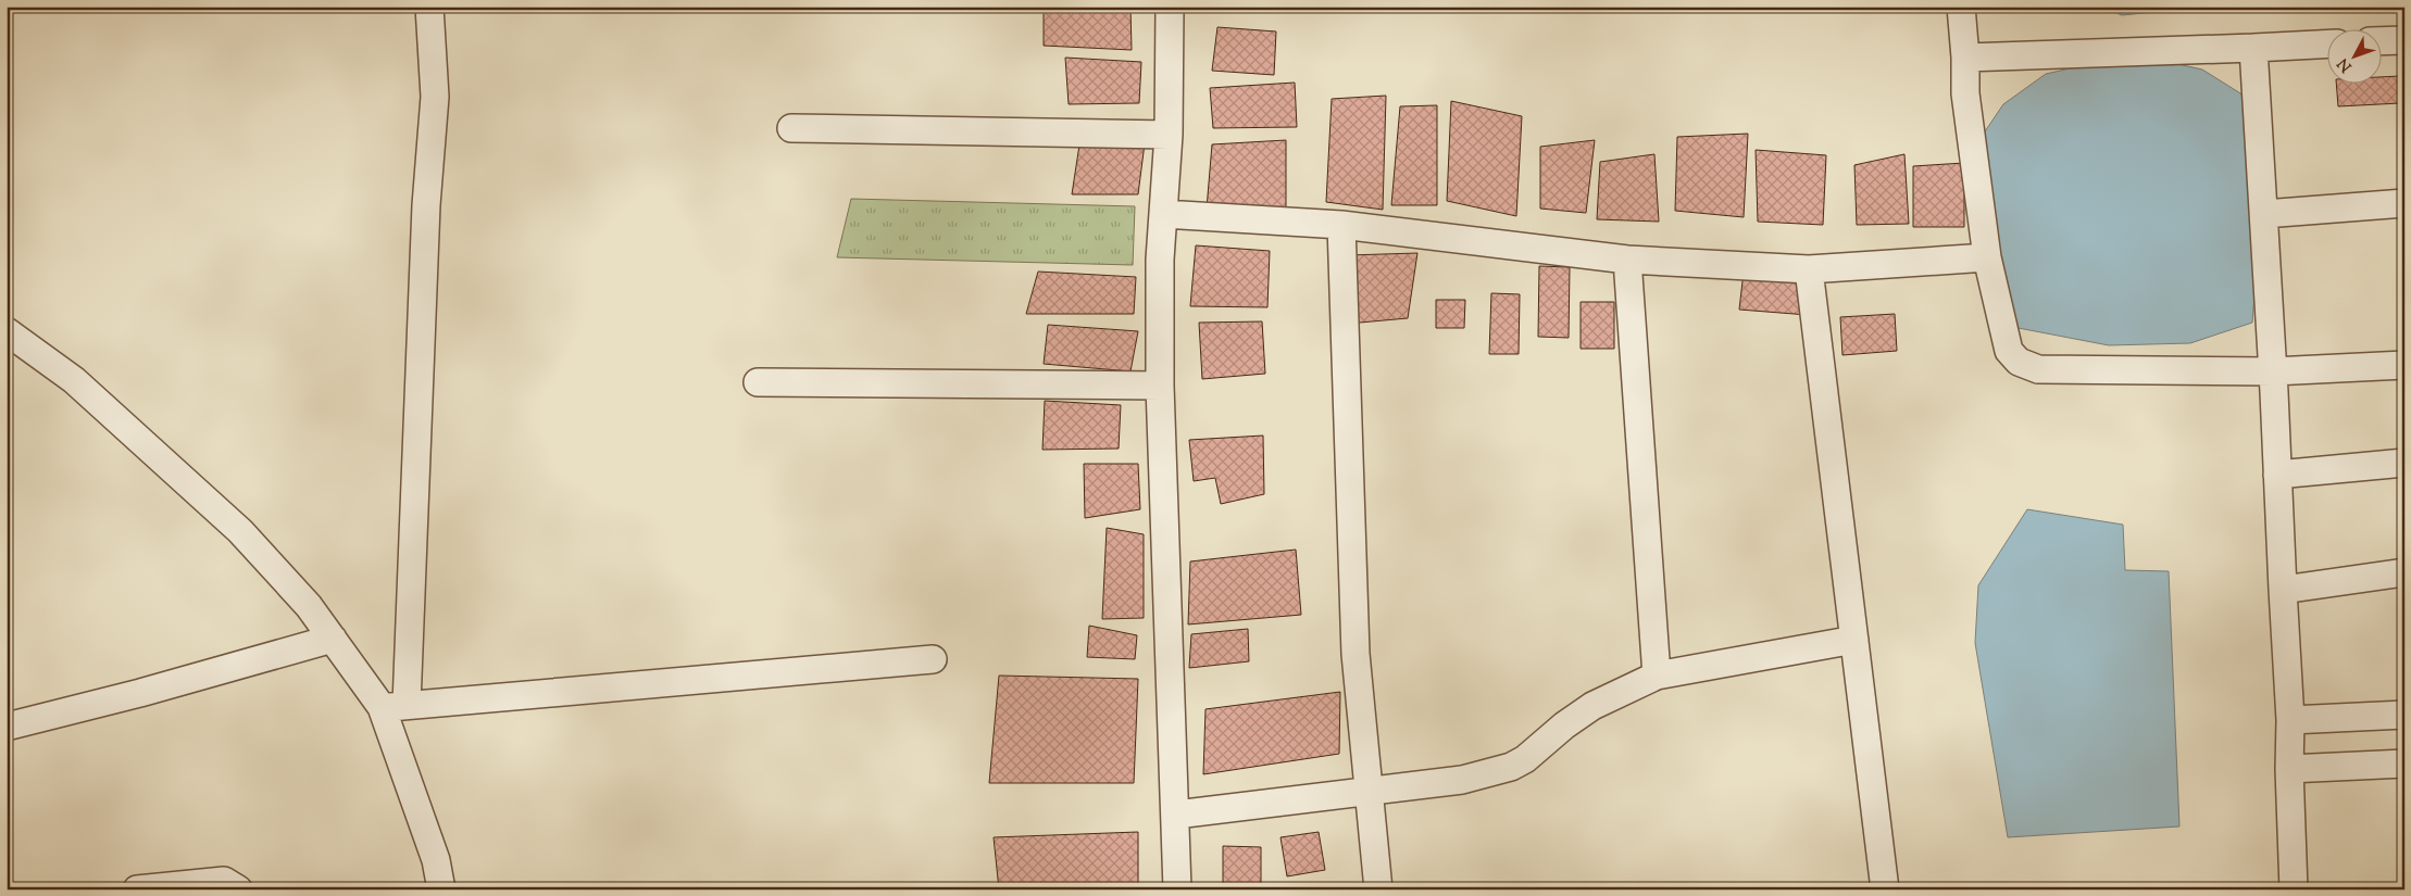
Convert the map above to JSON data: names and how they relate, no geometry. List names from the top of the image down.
{
  "north": "bottom left"
}
